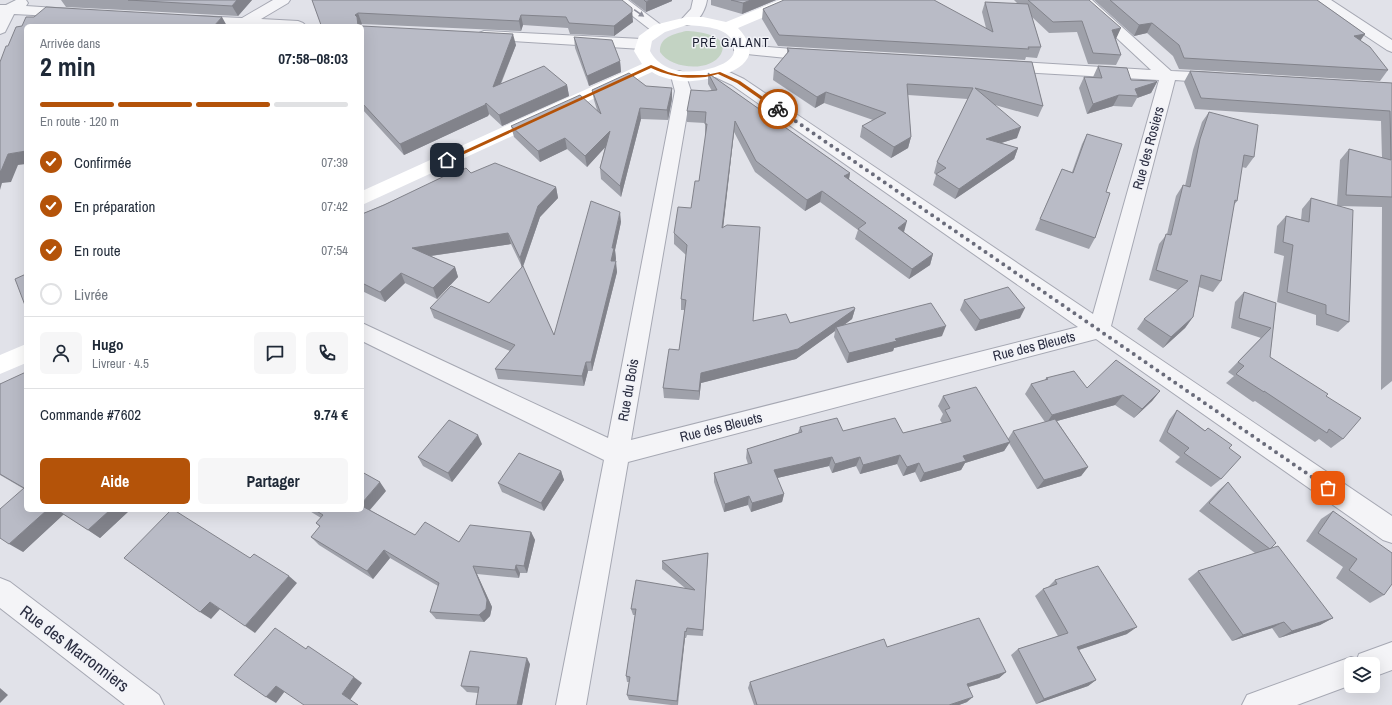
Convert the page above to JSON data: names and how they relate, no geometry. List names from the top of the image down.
{
  "streets": {
    "street": [
      "Rue des Rosiers",
      "Rue des Bleuets",
      "Rue du Bois",
      "Rue des Marronniers"
    ]
  },
  "crossings": [
    ["Rue des Rosiers", "Rue des Bleuets"],
    ["Rue des Bleuets", "Rue du Bois"]
  ],
  "districts": ["PRÉ GALANT"],
  "page": {
    "heading": ["2 min", "Arrivée dans", "07:58–08:03"],
    "panel": [
      "Hugo",
      "Livreur · 4.5",
      "Commande #7602",
      "9.74 €"
    ],
    "bar": "En route · 120 m",
    "list": [
      ["Confirmée", "07:39"],
      ["En préparation", "07:42"],
      ["En route", "07:54"],
      "Livrée"
    ],
    "buttons": ["Aide", "Partager"]
  }
}
